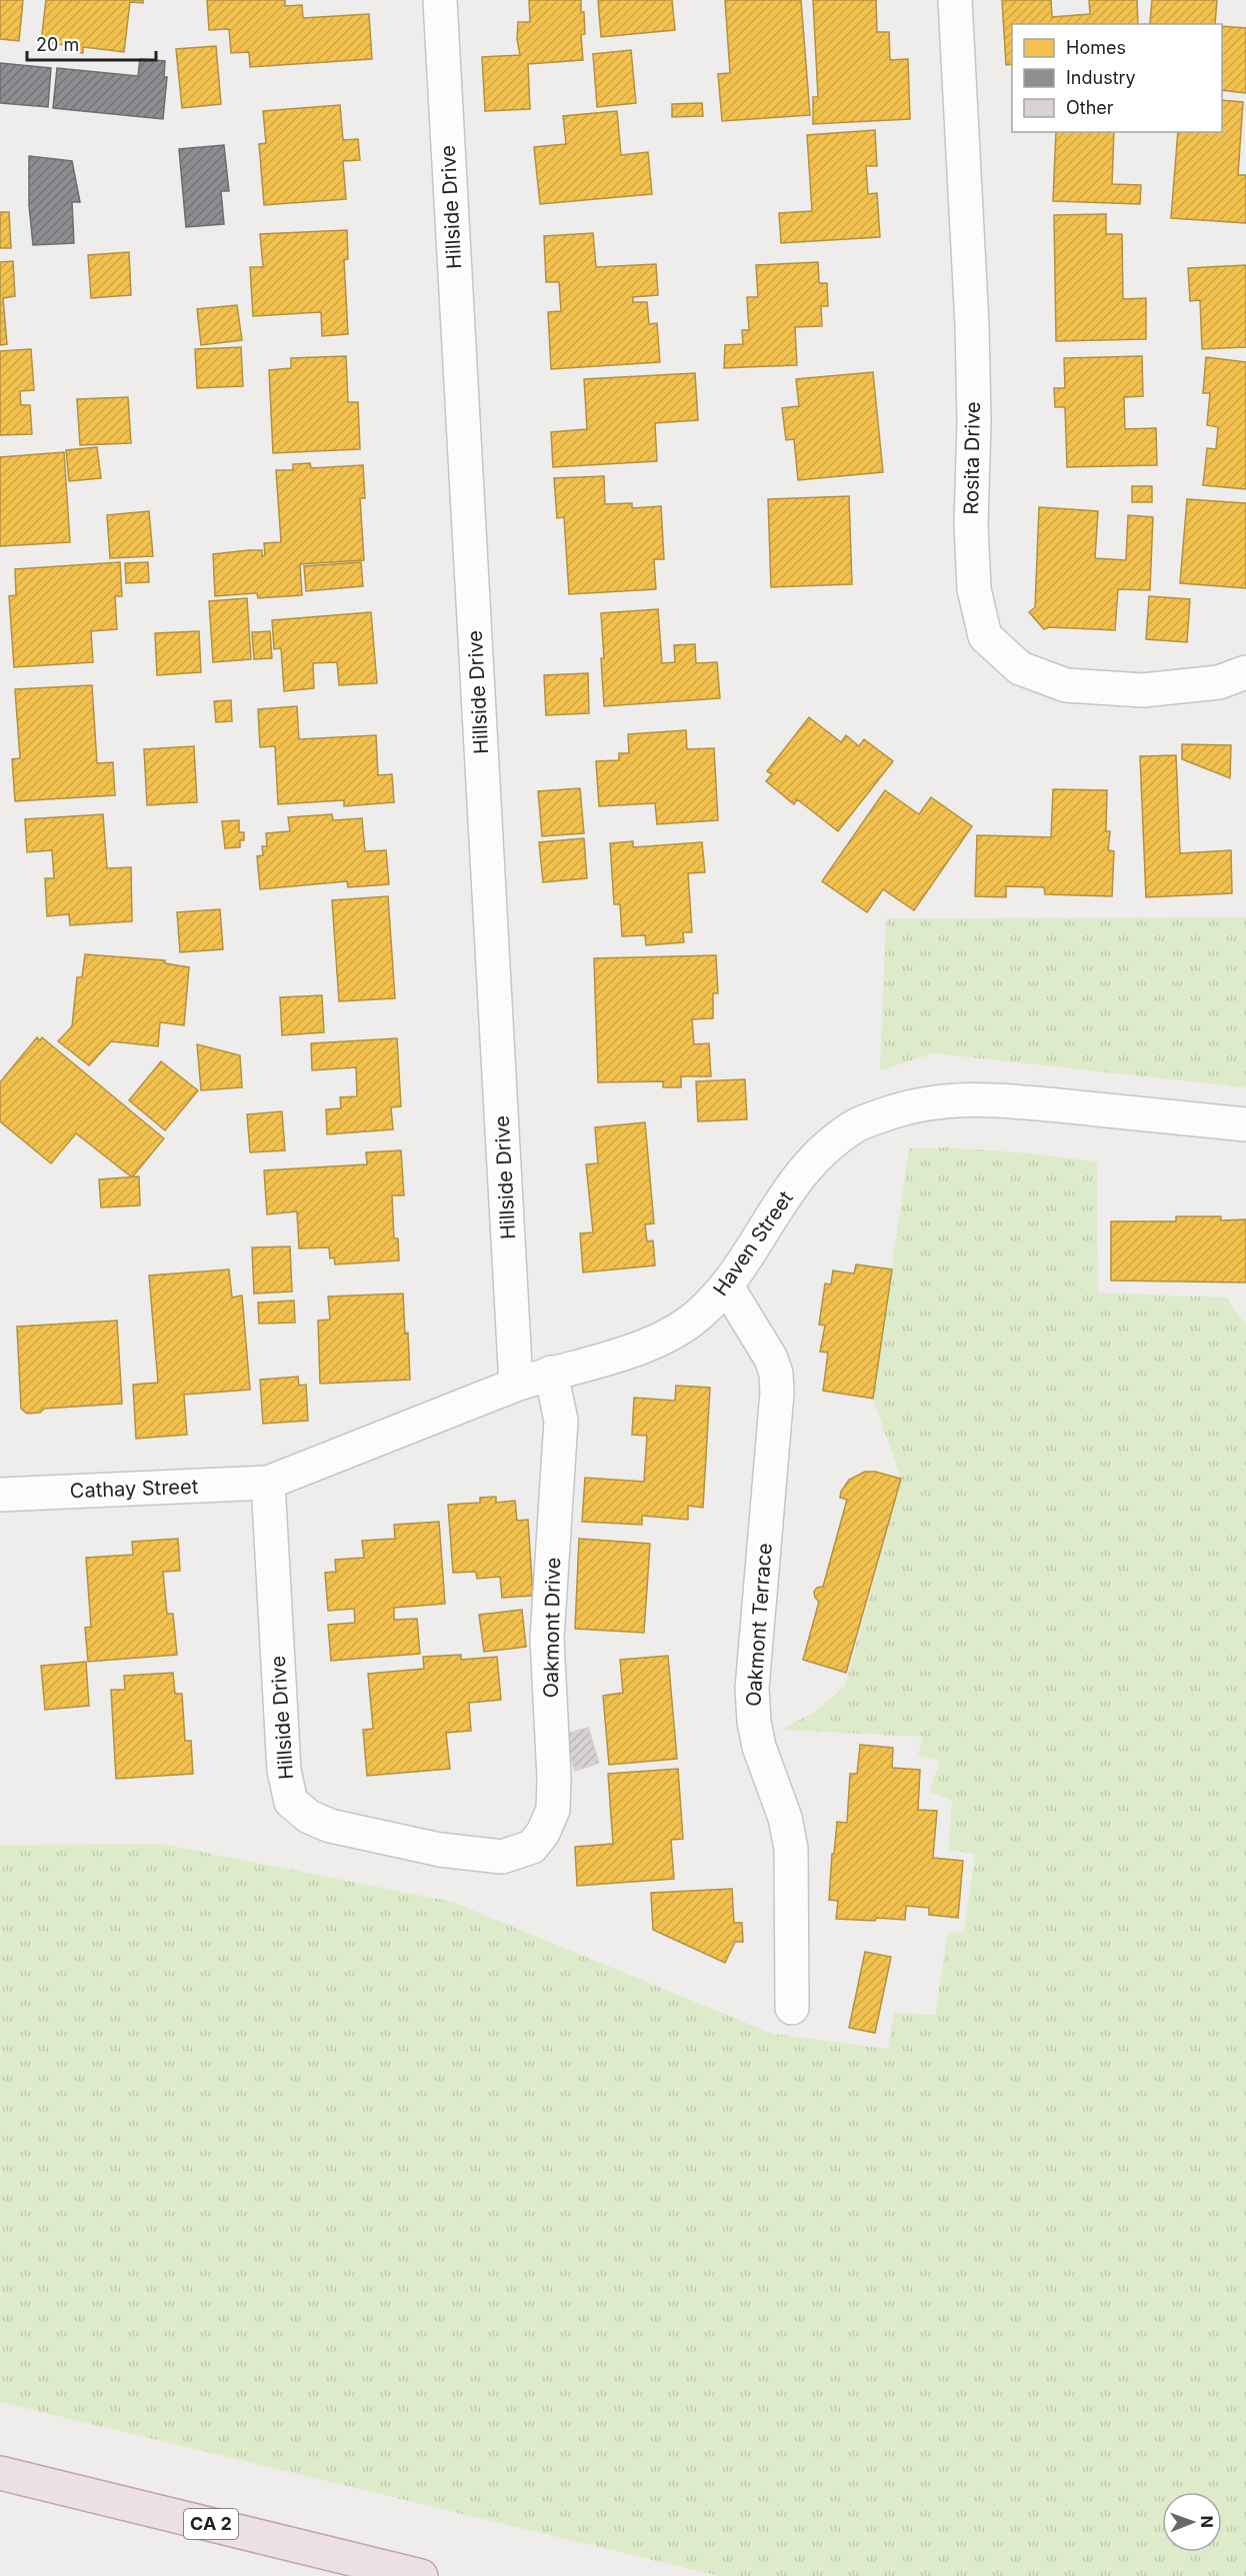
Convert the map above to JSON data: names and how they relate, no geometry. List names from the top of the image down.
{
  "streets": {
    "highway": ["CA 2"],
    "street": [
      "Hillside Drive",
      "Rosita Drive",
      "Haven Street",
      "Cathay Street",
      "Oakmont Terrace",
      "Oakmont Drive"
    ]
  },
  "crossings": [
    ["Hillside Drive", "Haven Street"],
    ["Hillside Drive", "Cathay Street"],
    ["Hillside Drive", "Oakmont Drive"],
    ["Haven Street", "Cathay Street"],
    ["Haven Street", "Oakmont Terrace"],
    ["Haven Street", "Oakmont Drive"]
  ],
  "legend": ["Homes", "Industry", "Other"],
  "scale_bar": "20 m",
  "north": "right"
}
